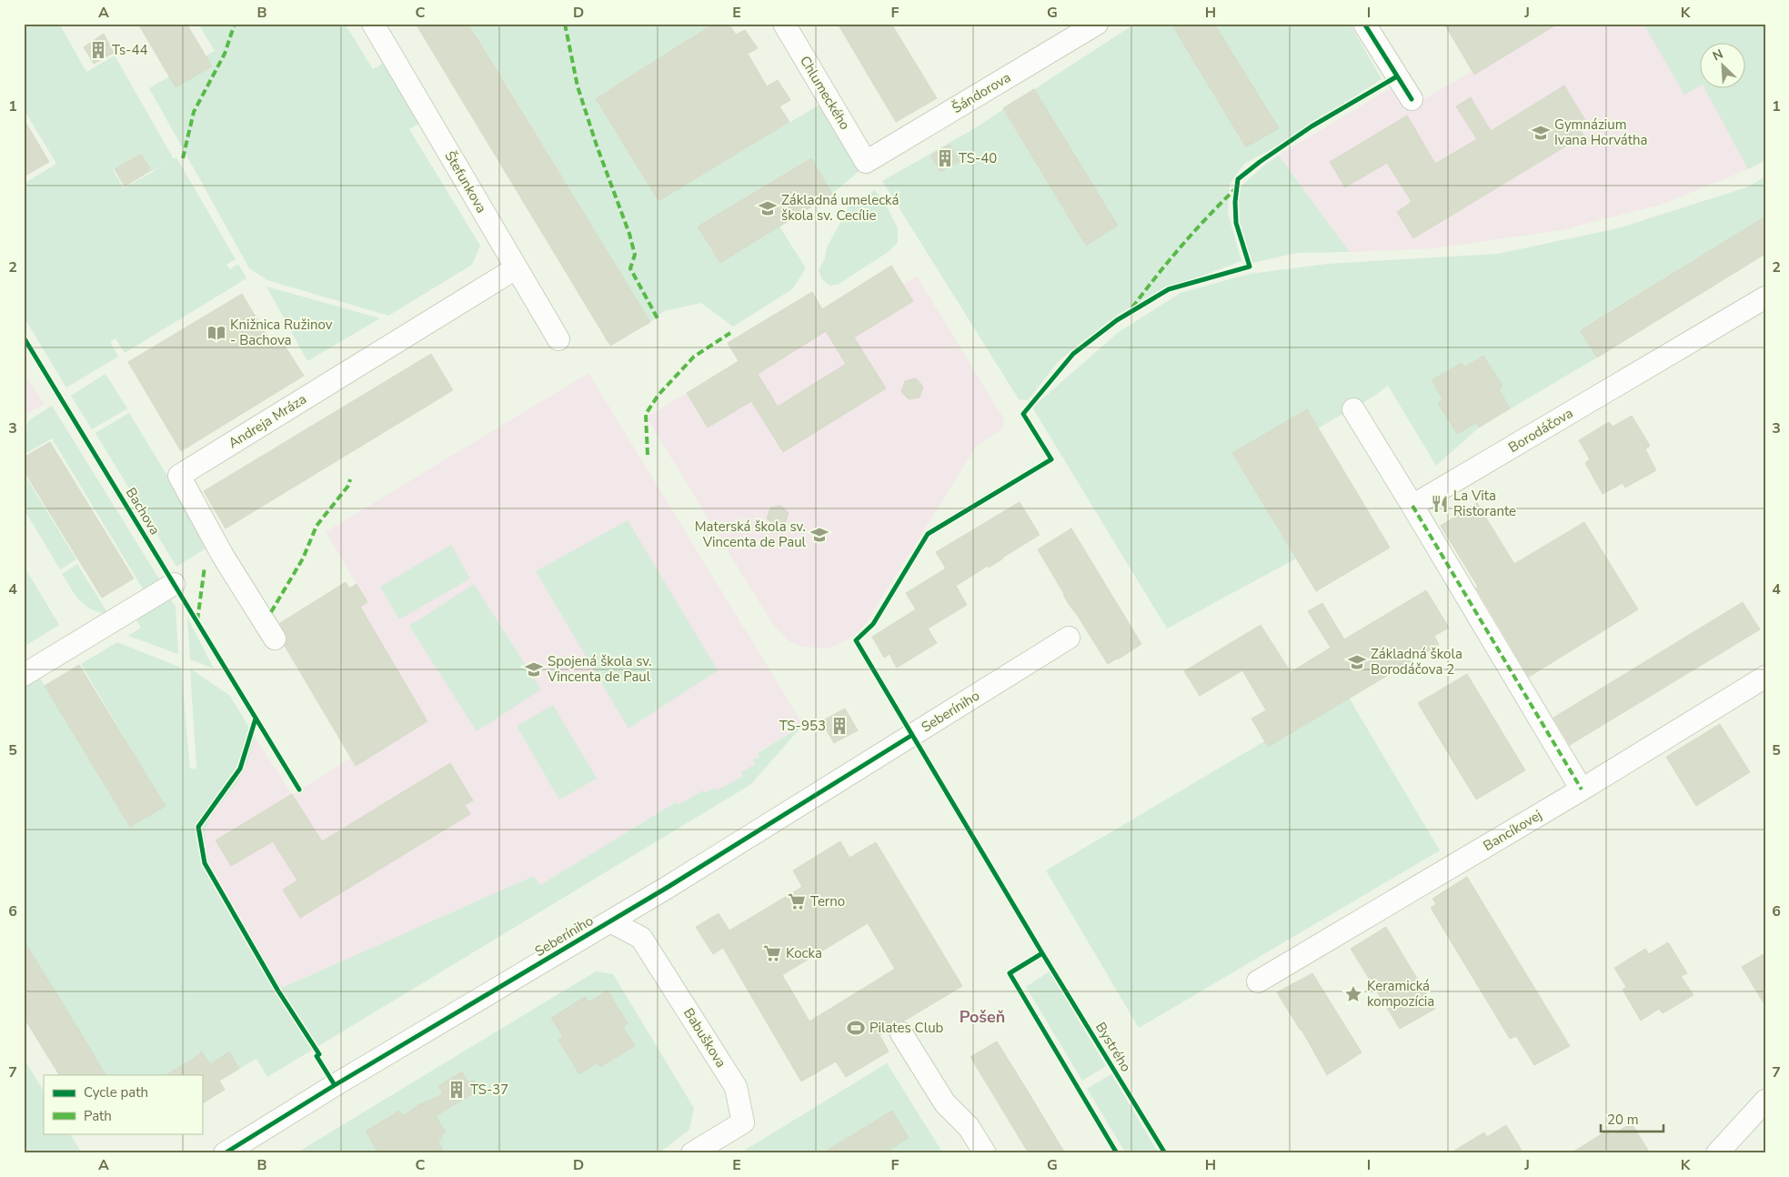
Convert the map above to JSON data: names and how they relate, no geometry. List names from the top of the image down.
{
  "streets": {
    "street": [
      "Chlumeckého",
      "Šándorova",
      "Štefunkova",
      "Andreja Mráza",
      "Borodáčova",
      "Seberíniho",
      "Bancíkovej",
      "Babuškova"
    ],
    "cycle path": ["Bachova", "Bystrého"]
  },
  "crossings": [
    ["Chlumeckého", "Šándorova"],
    ["Štefunkova", "Andreja Mráza"],
    ["Seberíniho", "Babuškova"]
  ],
  "districts": ["Pošeň"],
  "places": {
    "building": [
      "Ts-44",
      "TS-40",
      "TS-953",
      "TS-37"
    ],
    "school or university": [
      "Gymnázium Ivana Horvátha",
      "Základná umelecká škola sv. Cecílie",
      "Materská škola sv. Vincenta de Paul",
      "Základná škola Borodáčova 2",
      "Spojená škola sv. Vincenta de Paul"
    ],
    "library": ["Knižnica Ružinov - Bachova"],
    "restaurant": ["La Vita Ristorante"],
    "supermarket": ["Terno", "Kocka"],
    "place": ["Keramická kompozícia"],
    "sports": ["Pilates Club"]
  },
  "legend": ["Cycle path", "Path"],
  "scale_bar": "20 m",
  "north": "top left",
  "grid": {
    "columns": [
      "A",
      "B",
      "C",
      "D",
      "E",
      "F",
      "G",
      "H",
      "I",
      "J",
      "K"
    ],
    "rows": [
      "1",
      "2",
      "3",
      "4",
      "5",
      "6",
      "7"
    ]
  }
}
